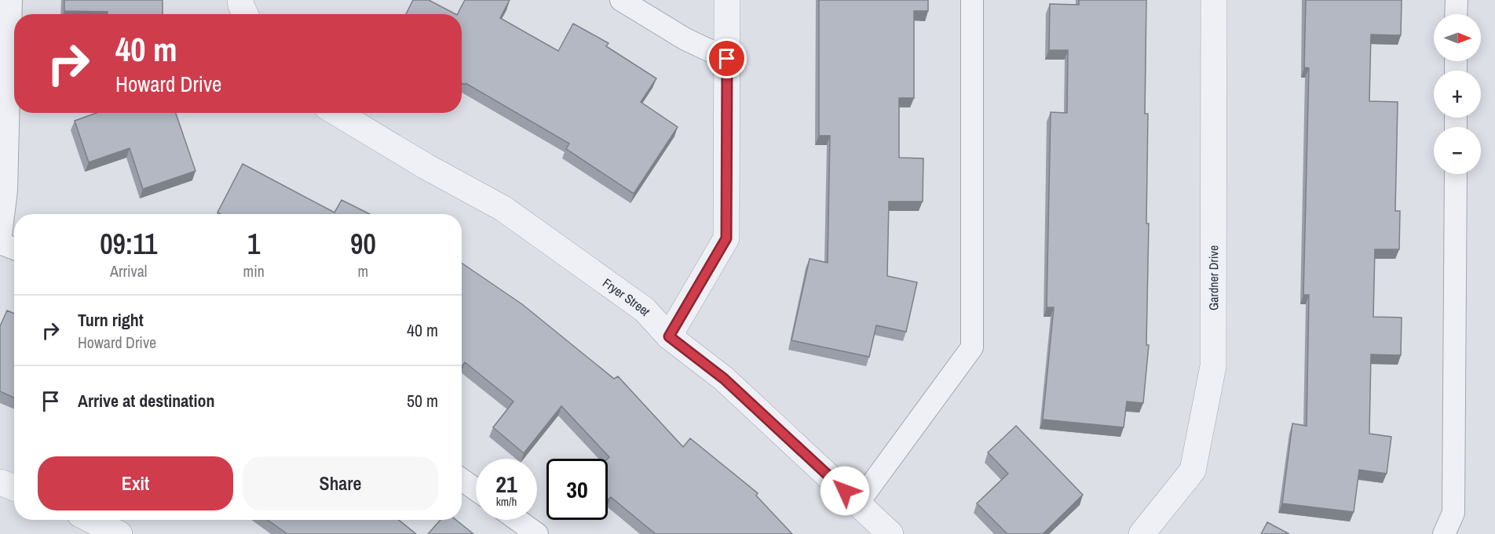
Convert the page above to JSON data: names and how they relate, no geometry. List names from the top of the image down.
{
  "streets": {
    "street": ["Gardner Drive", "Fryer Street"]
  },
  "north": "right",
  "page": {
    "map_buttons": ["+", "−"],
    "turn": ["40 m", "Howard Drive"],
    "eta": [
      "09:11",
      "Arrival",
      "1",
      "min",
      "90",
      "m"
    ],
    "list": [
      {
        "name": "Turn right",
        "note": "Howard Drive",
        "value": "40 m"
      },
      {
        "name": "Arrive at destination",
        "value": "50 m"
      }
    ],
    "buttons": ["Exit", "Share"],
    "speed": "21 km/h",
    "limit": "30"
  }
}
